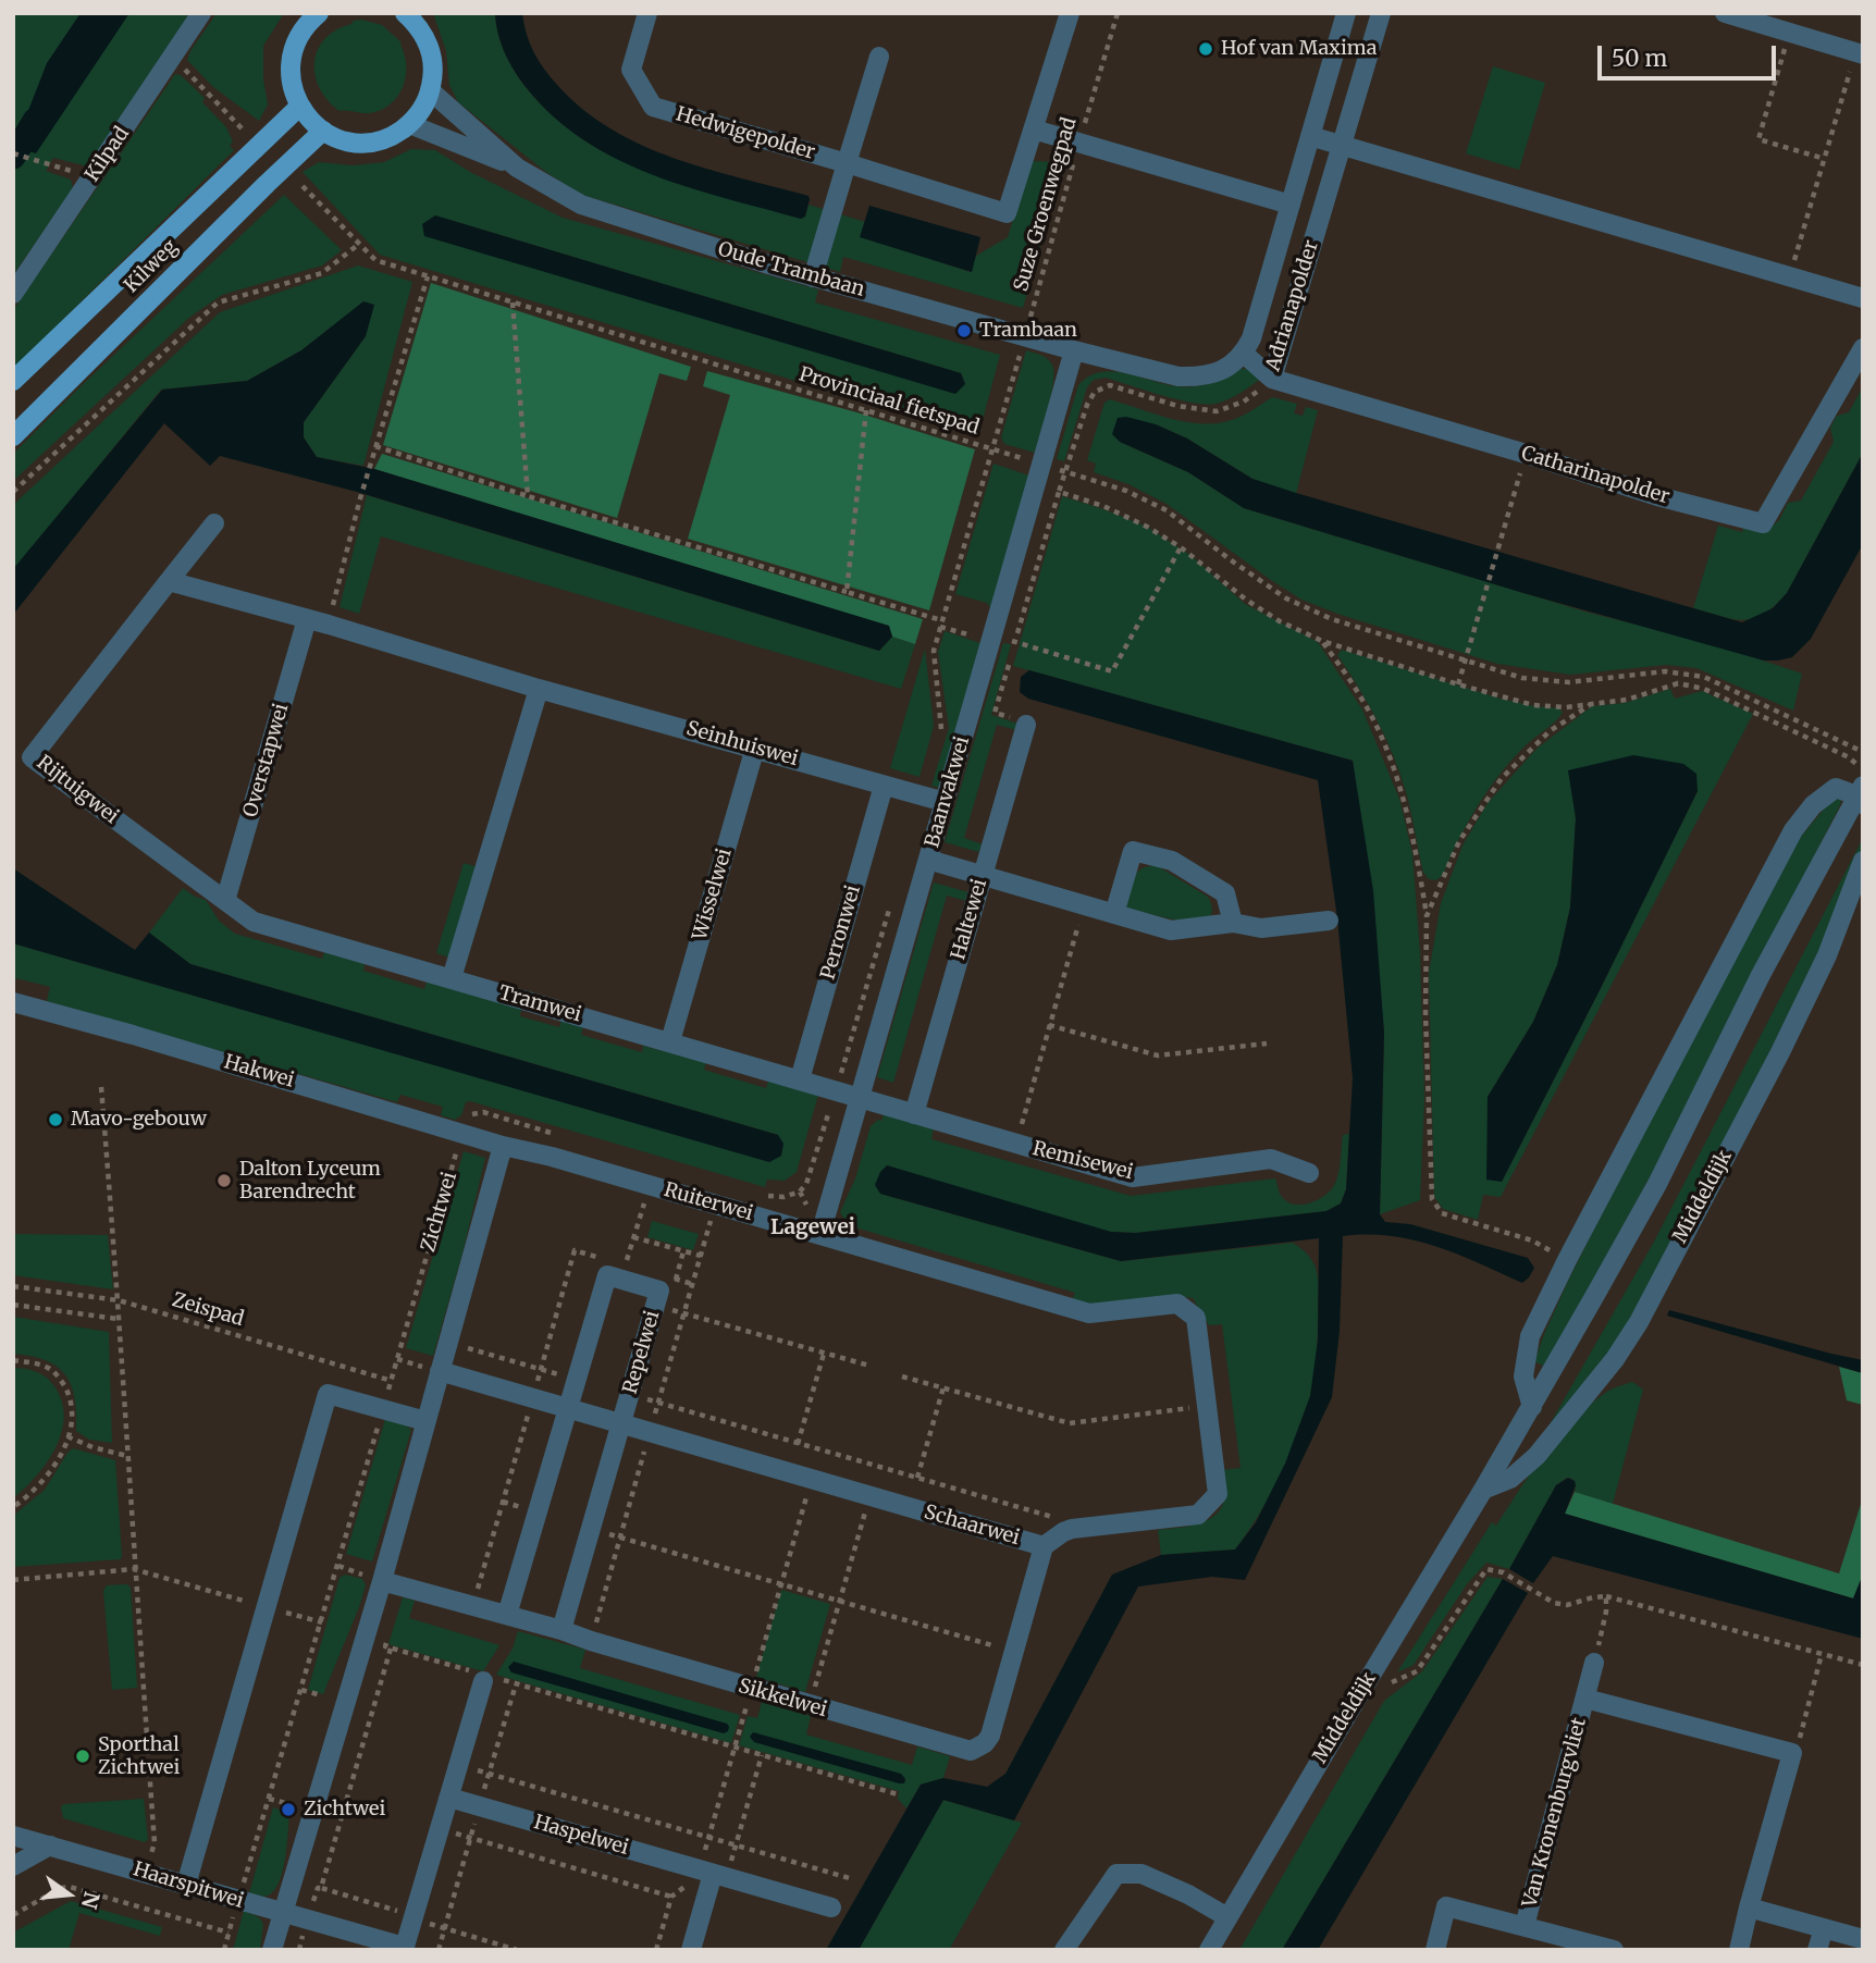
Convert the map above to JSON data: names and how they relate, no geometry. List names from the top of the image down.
{
  "streets": {
    "main road": ["Kilweg"],
    "street": [
      "Hedwigepolder",
      "Kilpad",
      "Oude Trambaan",
      "Adrianapolder",
      "Catharinapolder",
      "Seinhuiswei",
      "Overstapwei",
      "Rijtuigwei",
      "Baanvakwei",
      "Wisselwei",
      "Haltewei",
      "Perronwei",
      "Tramwei",
      "Hakwei",
      "Remisewei",
      "Middeldijk",
      "Ruiterwei",
      "Repelwei",
      "Schaarwei",
      "Sikkelwei",
      "Van Kronenburgvliet",
      "Haspelwei",
      "Haarspitwei"
    ],
    "path": [
      "Suze Groenwegpad",
      "Provinciaal fietspad",
      "Zichtwei",
      "Zeispad"
    ]
  },
  "crossings": [
    ["Suze Groenwegpad", "Oude Trambaan"],
    ["Suze Groenwegpad", "Provinciaal fietspad"],
    ["Suze Groenwegpad", "Baanvakwei"],
    ["Oude Trambaan", "Adrianapolder"],
    ["Oude Trambaan", "Baanvakwei"],
    ["Adrianapolder", "Provinciaal fietspad"],
    ["Adrianapolder", "Catharinapolder"],
    ["Adrianapolder", "Baanvakwei"],
    ["Adrianapolder", "Haltewei"],
    ["Provinciaal fietspad", "Baanvakwei"],
    ["Seinhuiswei", "Overstapwei"],
    ["Seinhuiswei", "Baanvakwei"],
    ["Seinhuiswei", "Wisselwei"],
    ["Seinhuiswei", "Perronwei"],
    ["Overstapwei", "Rijtuigwei"],
    ["Overstapwei", "Tramwei"],
    ["Rijtuigwei", "Tramwei"],
    ["Baanvakwei", "Tramwei"],
    ["Baanvakwei", "Remisewei"],
    ["Baanvakwei", "Ruiterwei"],
    ["Wisselwei", "Tramwei"],
    ["Haltewei", "Remisewei"],
    ["Perronwei", "Tramwei"],
    ["Tramwei", "Remisewei"],
    ["Hakwei", "Ruiterwei"],
    ["Hakwei", "Zichtwei"],
    ["Ruiterwei", "Schaarwei"],
    ["Zichtwei", "Zeispad"],
    ["Zichtwei", "Haarspitwei"],
    ["Repelwei", "Schaarwei"],
    ["Repelwei", "Sikkelwei"],
    ["Schaarwei", "Sikkelwei"]
  ],
  "districts": ["Lagewei"],
  "places": [
    "Hof van Maxima",
    "Trambaan",
    "Mavo-gebouw",
    "Dalton Lyceum Barendrecht",
    "Sporthal Zichtwei",
    "Zichtwei"
  ],
  "scale_bar": "50 m",
  "north": "right"
}
